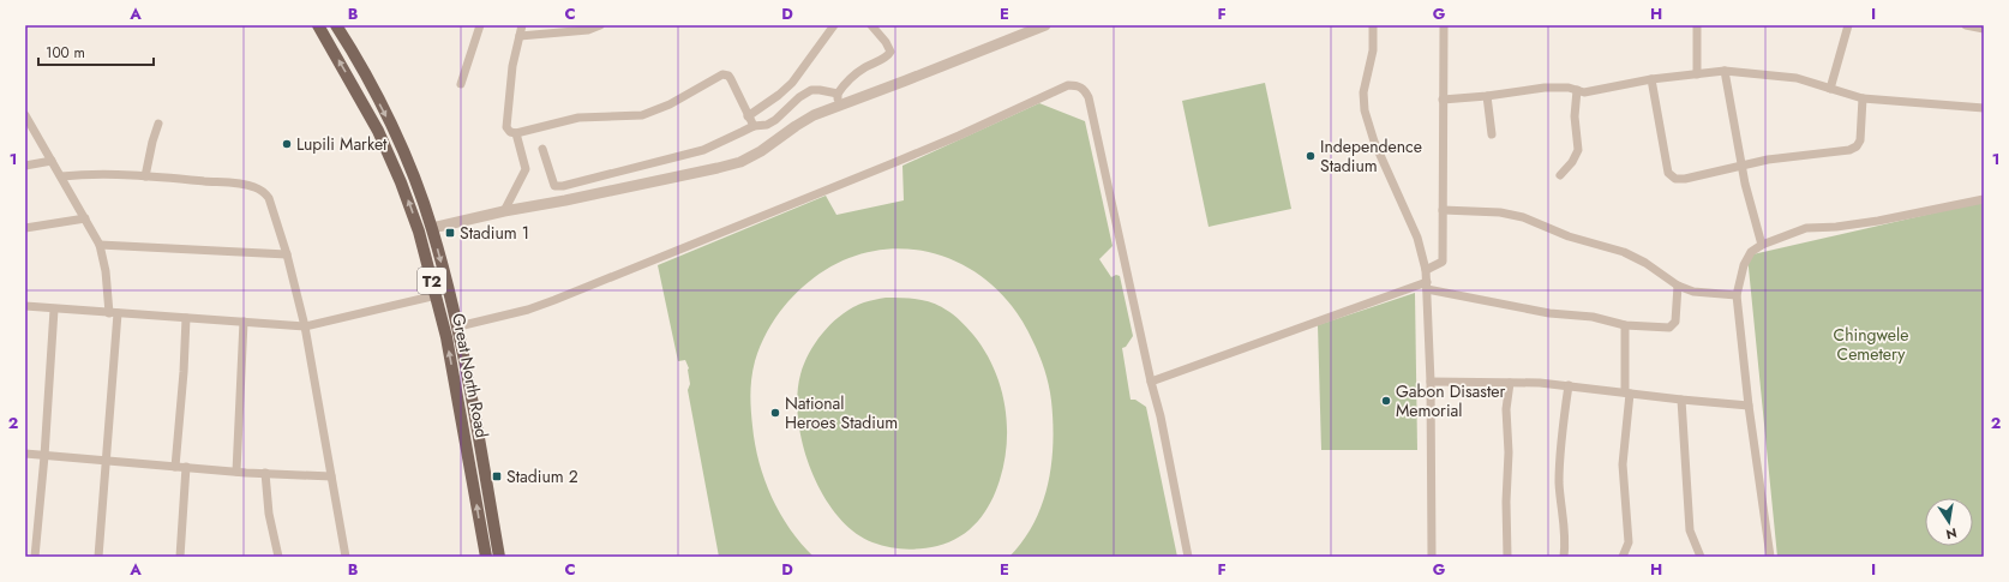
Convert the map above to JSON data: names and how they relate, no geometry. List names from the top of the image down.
{
  "streets": {
    "main road": ["T2", "Great North Road"]
  },
  "parks": ["Chingwele Cemetery"],
  "places": {
    "other": [
      "Lupili Market",
      "Independence Stadium",
      "Gabon Disaster Memorial",
      "National Heroes Stadium"
    ],
    "transit": ["Stadium 1", "Stadium 2"]
  },
  "scale_bar": "100 m",
  "north": "bottom",
  "grid": {
    "columns": [
      "A",
      "B",
      "C",
      "D",
      "E",
      "F",
      "G",
      "H",
      "I"
    ],
    "rows": ["1", "2"]
  }
}
